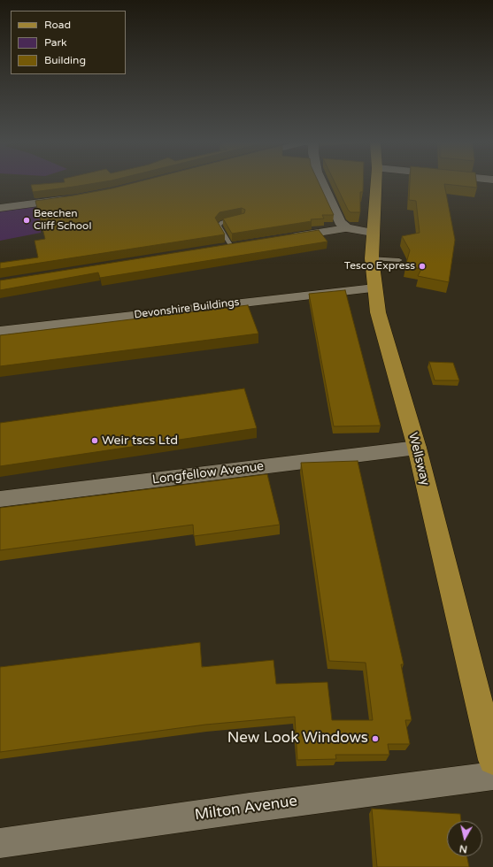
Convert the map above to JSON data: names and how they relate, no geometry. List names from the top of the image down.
{
  "streets": {
    "main road": ["Wellsway"],
    "street": ["Devonshire Buildings", "Longfellow Avenue", "Milton Avenue"]
  },
  "crossings": [
    ["Devonshire Buildings", "Wellsway"],
    ["Wellsway", "Longfellow Avenue"]
  ],
  "places": [
    "Beechen Cliff School",
    "Tesco Express",
    "Weir tscs Ltd",
    "New Look Windows"
  ],
  "legend": ["Road", "Park", "Building"],
  "north": "bottom"
}
